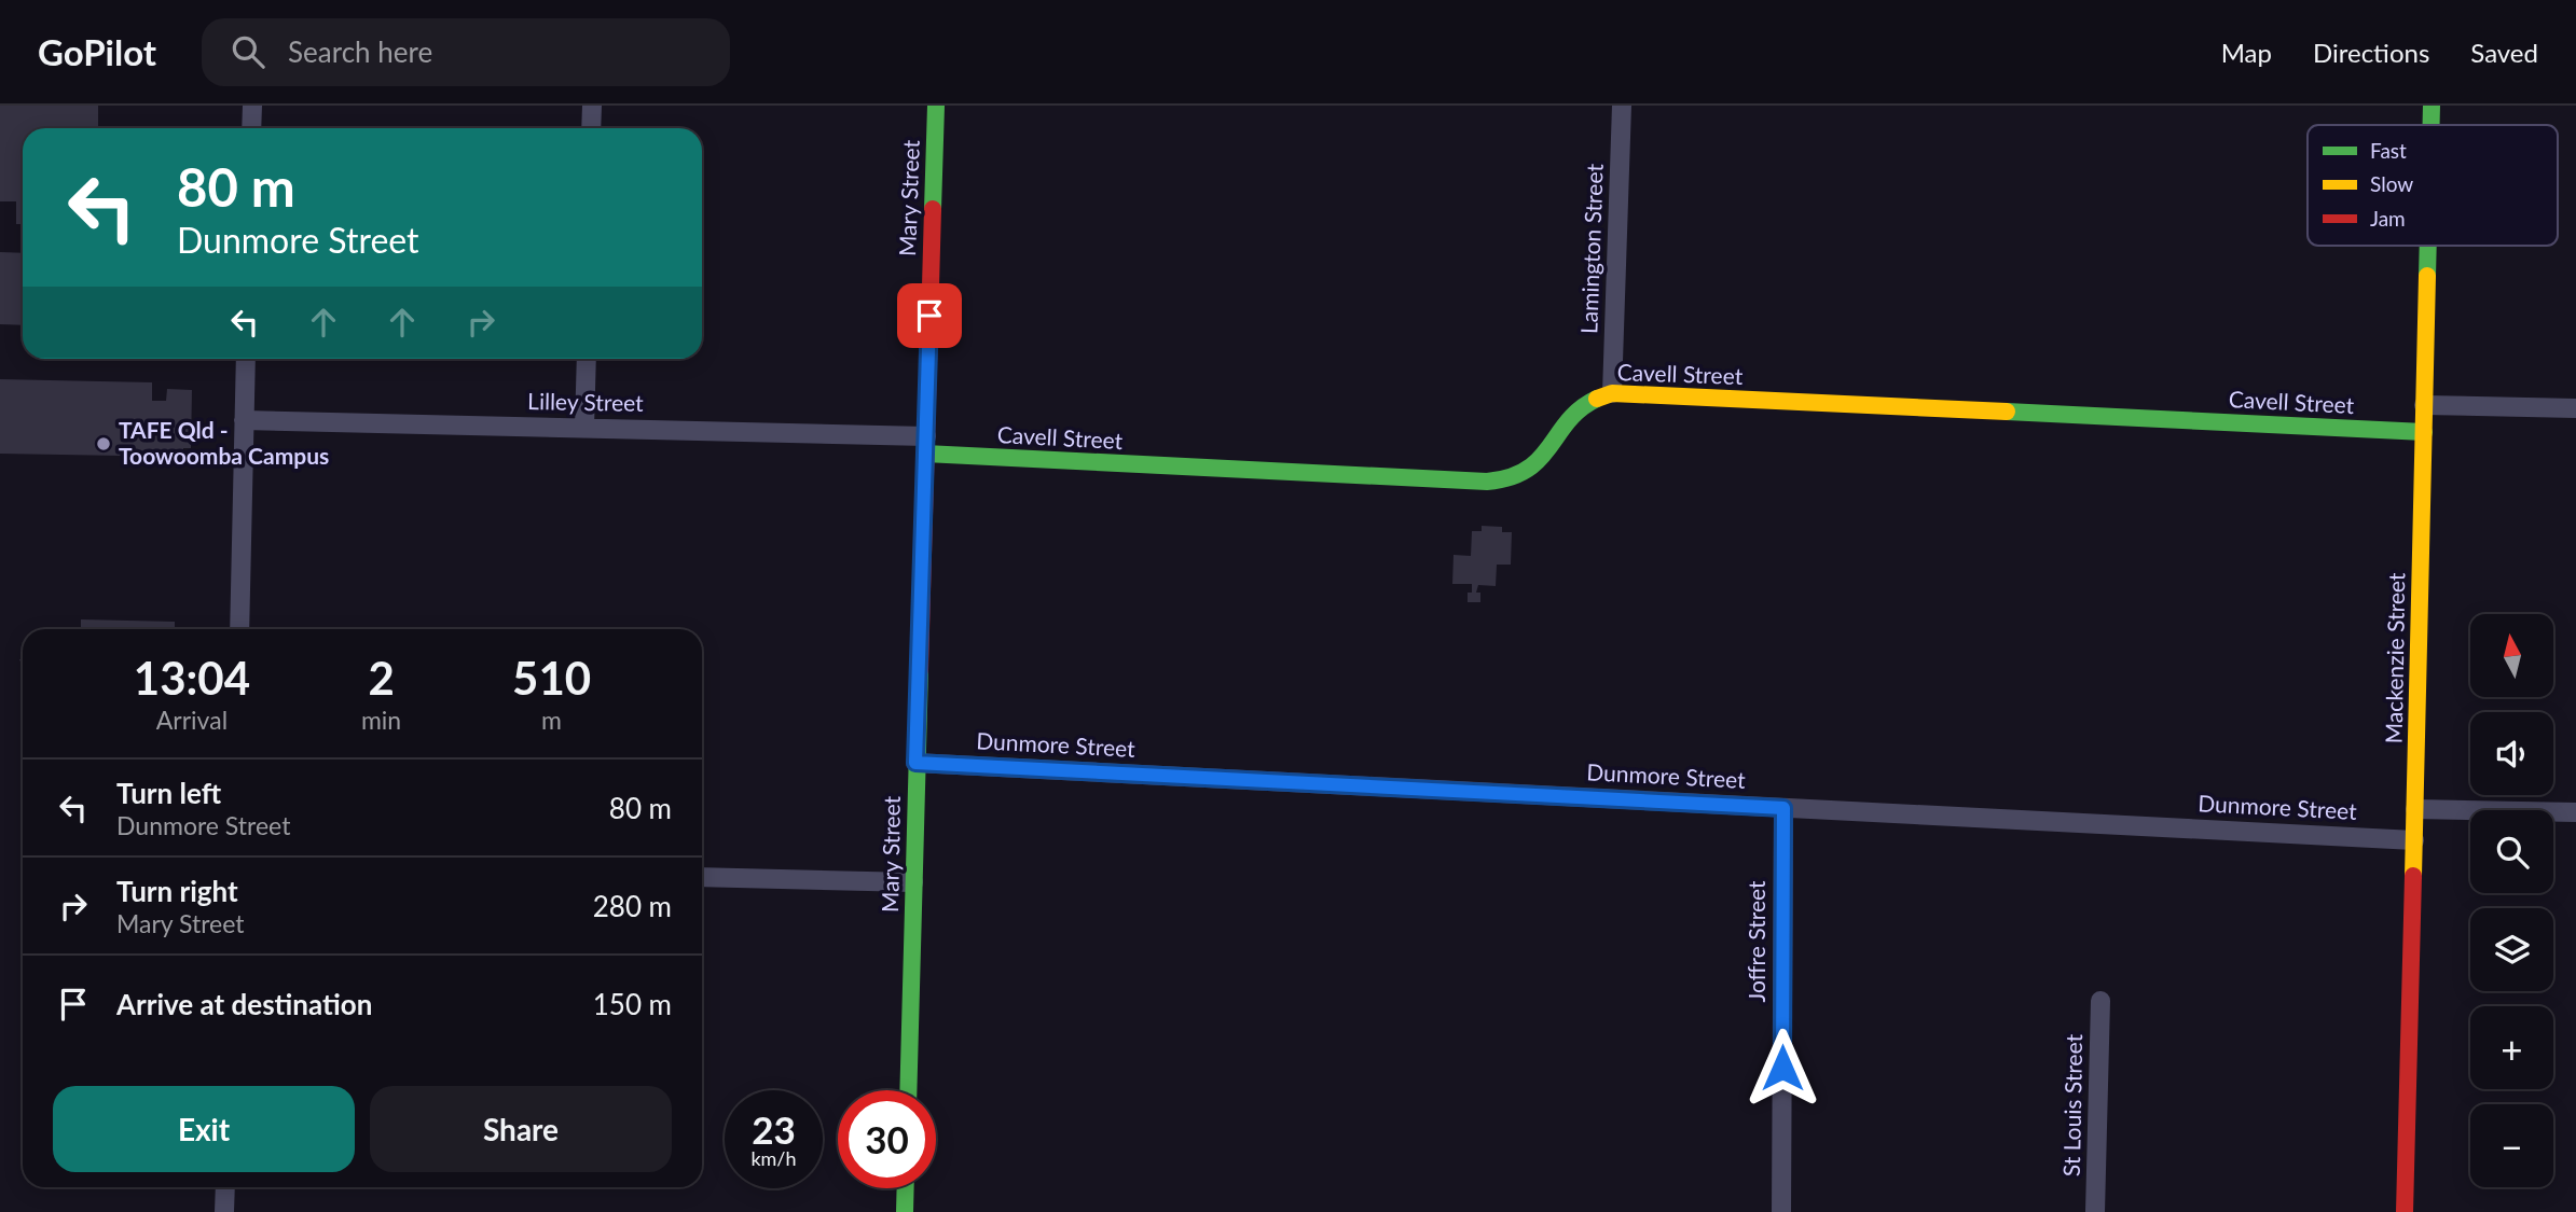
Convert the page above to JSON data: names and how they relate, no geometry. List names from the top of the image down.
{
  "streets": {
    "street": [
      "Mary Street",
      "Lamington Street",
      "Cavell Street",
      "Lilley Street",
      "Mackenzie Street",
      "Dunmore Street",
      "Joffre Street",
      "St Louis Street"
    ]
  },
  "crossings": [
    ["Mary Street", "Cavell Street"],
    ["Mary Street", "Lilley Street"],
    ["Mary Street", "Dunmore Street"],
    ["Lamington Street", "Cavell Street"],
    ["Cavell Street", "Lilley Street"],
    ["Cavell Street", "Mackenzie Street"],
    ["Mackenzie Street", "Dunmore Street"],
    ["Dunmore Street", "Joffre Street"]
  ],
  "places": ["TAFE Qld - Toowoomba Campus"],
  "legend": ["Fast", "Slow", "Jam"],
  "north": "top",
  "page": {
    "header": "GoPilot",
    "search": "Search here",
    "nav": ["Map", "Directions", "Saved"],
    "turn": ["80 m", "Dunmore Street"],
    "map_buttons": ["+", "−"],
    "eta": [
      "13:04",
      "Arrival",
      "2",
      "min",
      "510",
      "m"
    ],
    "list": [
      {
        "name": "Turn left",
        "note": "Dunmore Street",
        "value": "80 m"
      },
      {
        "name": "Turn right",
        "note": "Mary Street",
        "value": "280 m"
      },
      {
        "name": "Arrive at destination",
        "value": "150 m"
      }
    ],
    "buttons": ["Exit", "Share"],
    "speed": "23 km/h",
    "limit": "30"
  }
}
